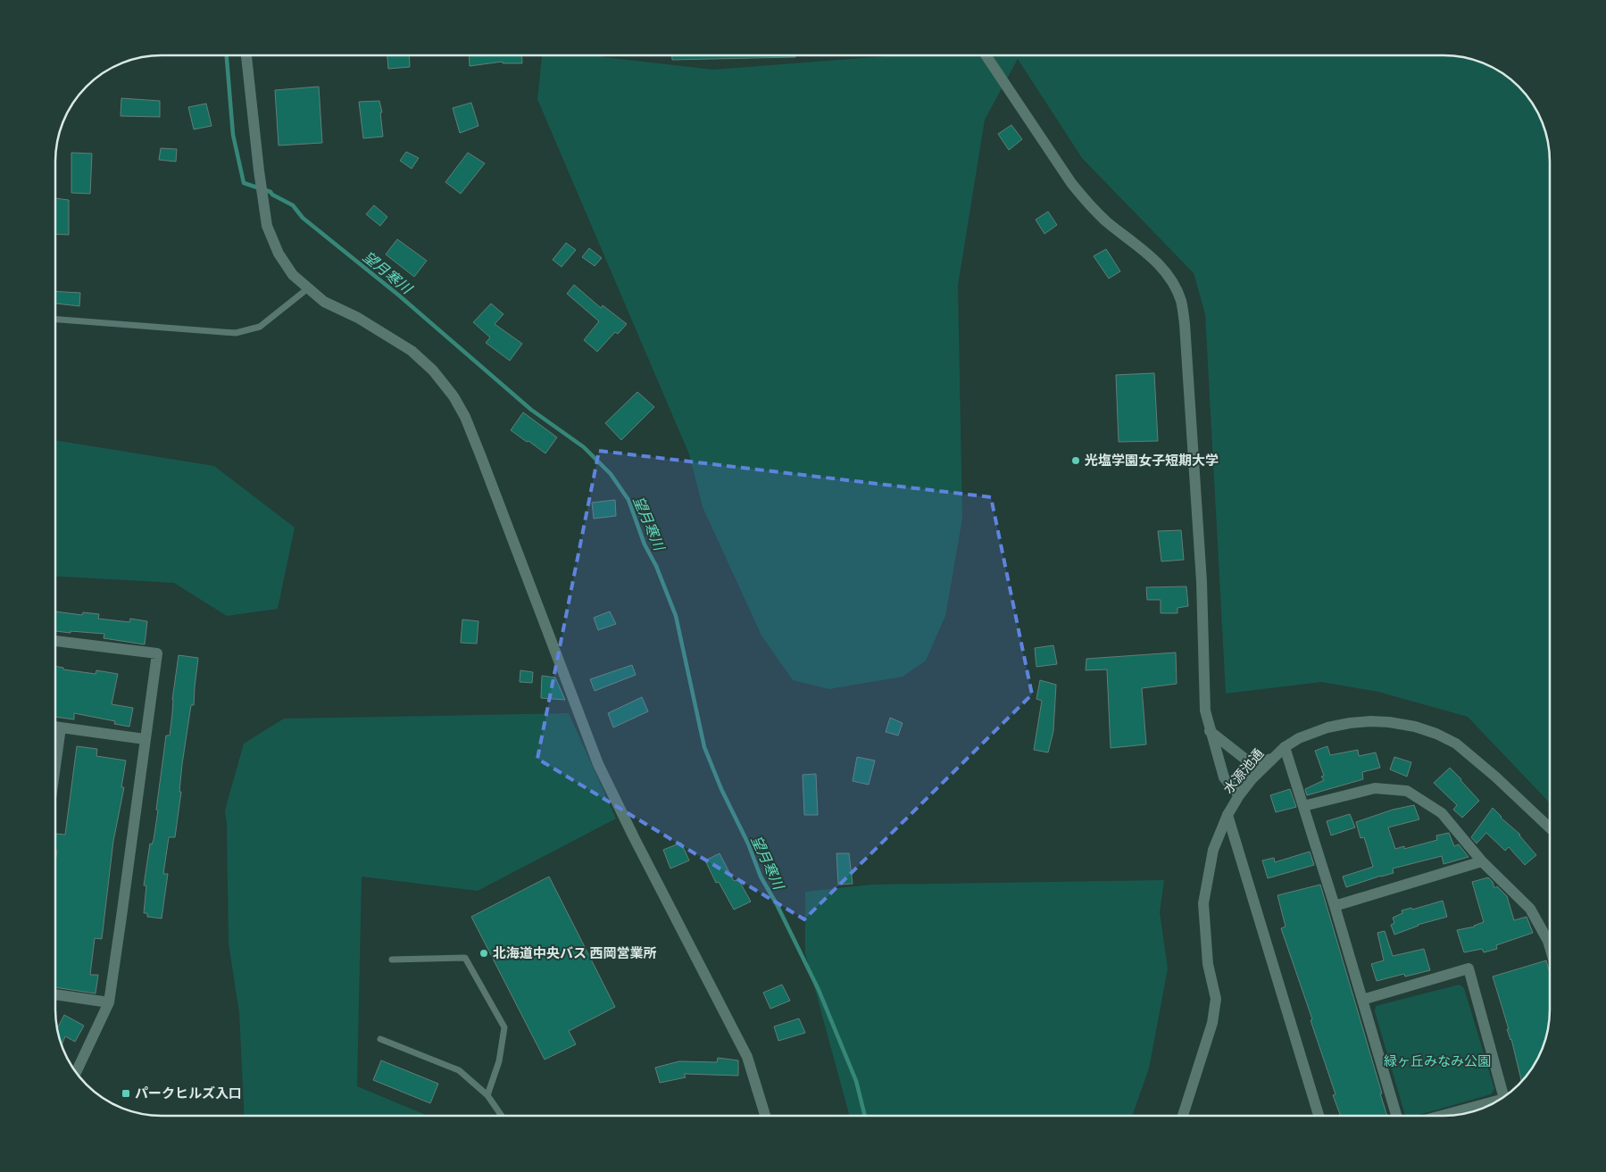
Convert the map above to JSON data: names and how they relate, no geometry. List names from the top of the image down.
{
  "streets": {
    "street": ["水源池通"]
  },
  "water": ["望月寒川"],
  "parks": ["緑ヶ丘みなみ公園"],
  "places": {
    "other": ["光塩学園女子短期大学", "北海道中央バス 西岡営業所"],
    "transit": ["パークヒルズ入口"]
  }
}
